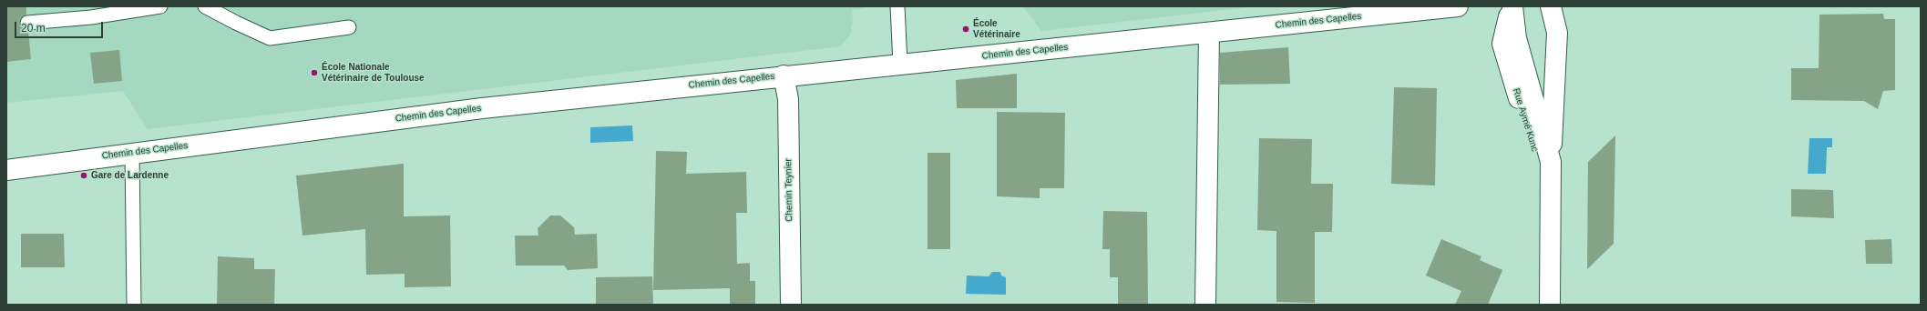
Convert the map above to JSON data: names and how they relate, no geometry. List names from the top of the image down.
{
  "streets": {
    "street": ["Chemin des Capelles", "Rue Aymé Kunc", "Chemin Teynier"]
  },
  "crossings": [
    ["Chemin des Capelles", "Chemin Teynier"]
  ],
  "places": ["École Vétérinaire", "École Nationale Vétérinaire de Toulouse", "Gare de Lardenne"],
  "scale_bar": "20 m"
}
